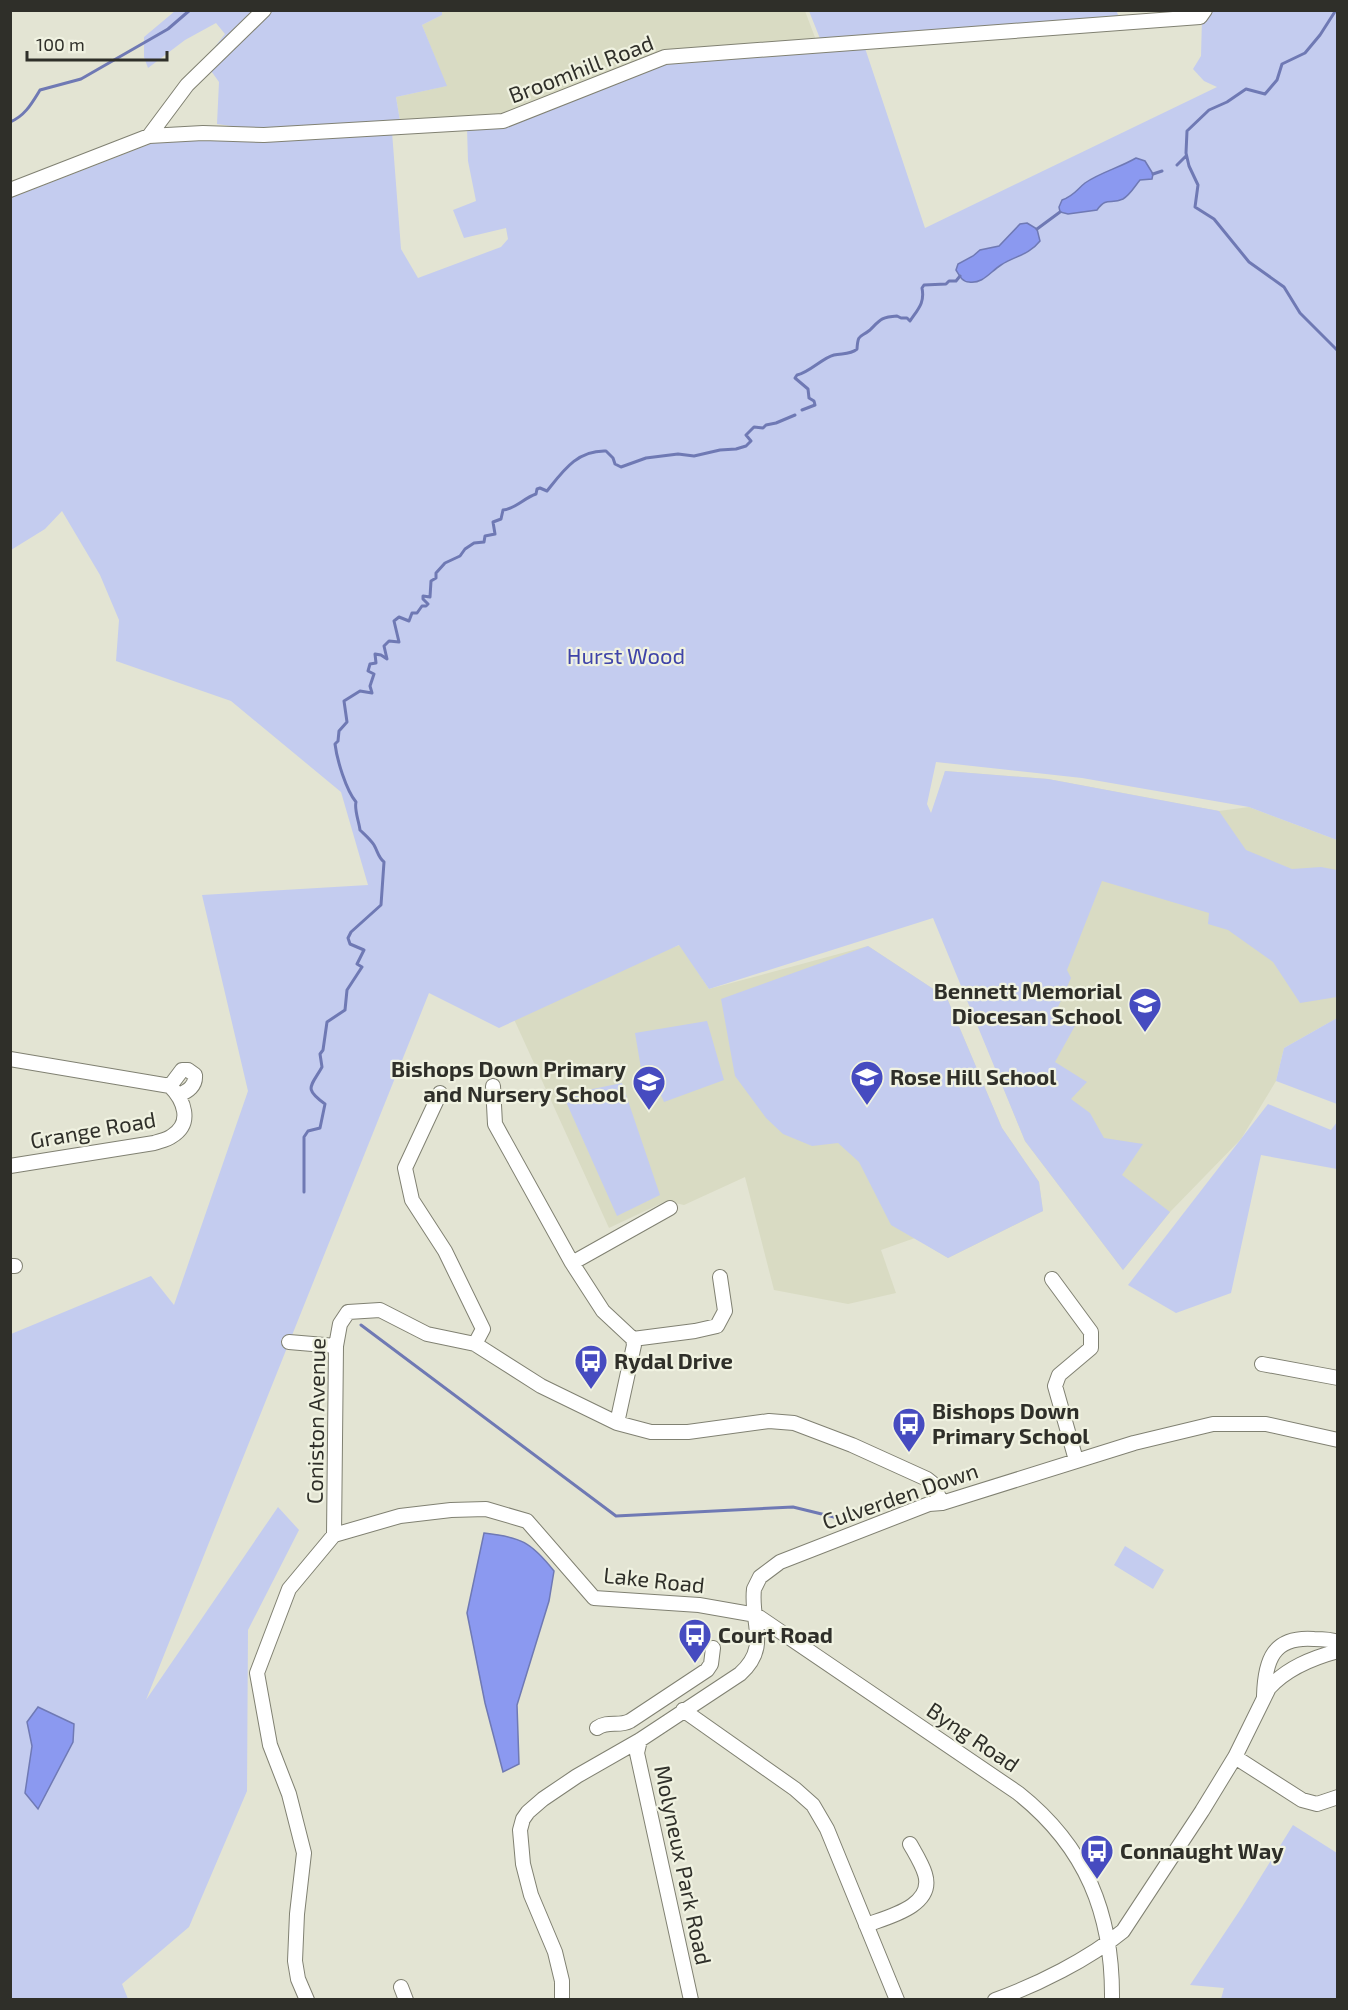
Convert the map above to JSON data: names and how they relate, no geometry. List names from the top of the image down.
{
  "streets": {
    "street": [
      "Broomhill Road",
      "Grange Road",
      "Coniston Avenue",
      "Culverden Down",
      "Lake Road",
      "Byng Road",
      "Molyneux Park Road"
    ]
  },
  "crossings": [
    ["Coniston Avenue", "Culverden Down"],
    ["Coniston Avenue", "Lake Road"],
    ["Culverden Down", "Lake Road"],
    ["Culverden Down", "Byng Road"],
    ["Lake Road", "Byng Road"]
  ],
  "parks": ["Hurst Wood"],
  "places": {
    "school or university": ["Bennett Memorial Diocesan School", "Rose Hill School", "Bishops Down Primary and Nursery School"],
    "bus stop": [
      "Rydal Drive",
      "Bishops Down Primary School",
      "Court Road",
      "Connaught Way"
    ]
  },
  "scale_bar": "100 m"
}
